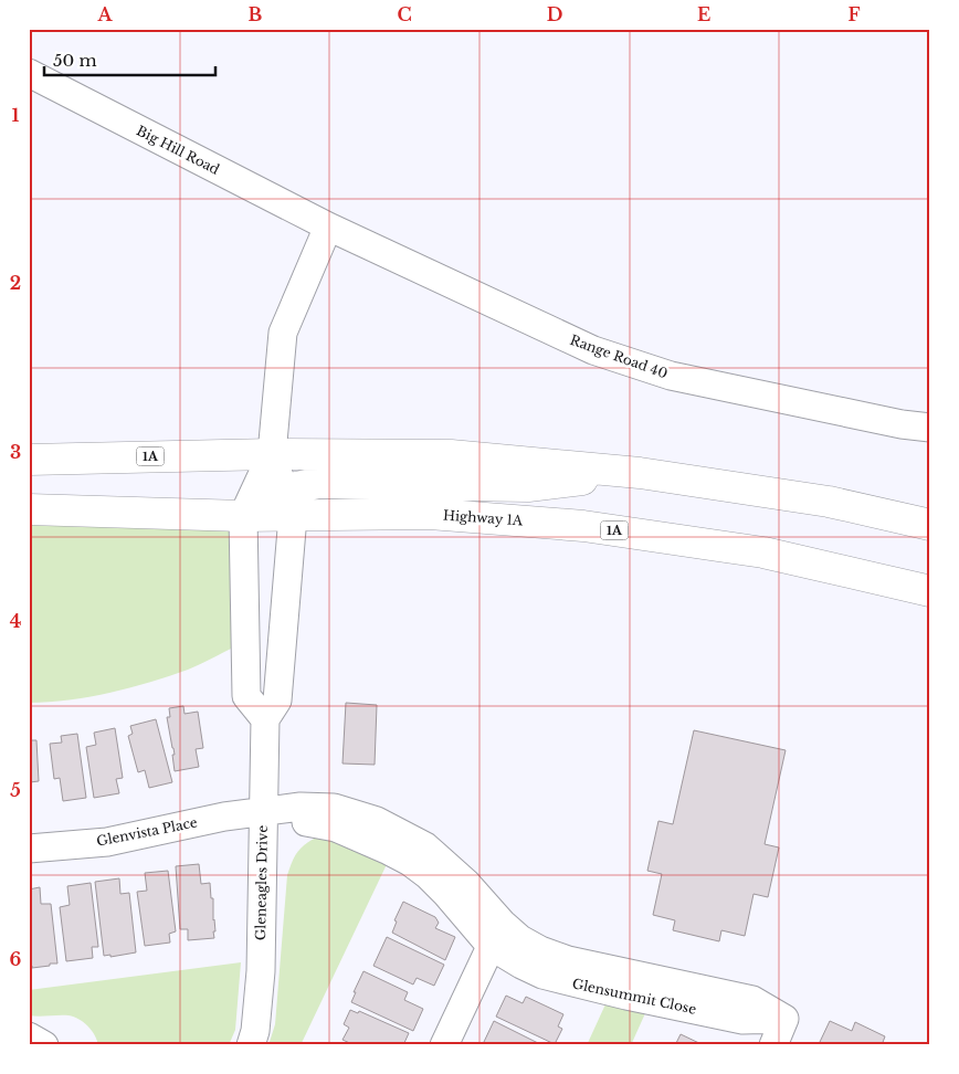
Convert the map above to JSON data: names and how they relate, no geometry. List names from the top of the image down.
{
  "streets": {
    "main road": ["1A", "Highway 1A"],
    "street": [
      "Big Hill Road",
      "Range Road 40",
      "Glenvista Place",
      "Gleneagles Drive",
      "Glensummit Close"
    ]
  },
  "crossings": [
    ["Big Hill Road", "Range Road 40"],
    ["Big Hill Road", "Gleneagles Drive"],
    ["Range Road 40", "Gleneagles Drive"],
    ["1A", "Gleneagles Drive"],
    ["Highway 1A", "Gleneagles Drive"],
    ["Glenvista Place", "Gleneagles Drive"],
    ["Glenvista Place", "Glensummit Close"],
    ["Gleneagles Drive", "Glensummit Close"]
  ],
  "scale_bar": "50 m",
  "grid": {
    "columns": [
      "A",
      "B",
      "C",
      "D",
      "E",
      "F"
    ],
    "rows": [
      "1",
      "2",
      "3",
      "4",
      "5",
      "6"
    ]
  }
}
